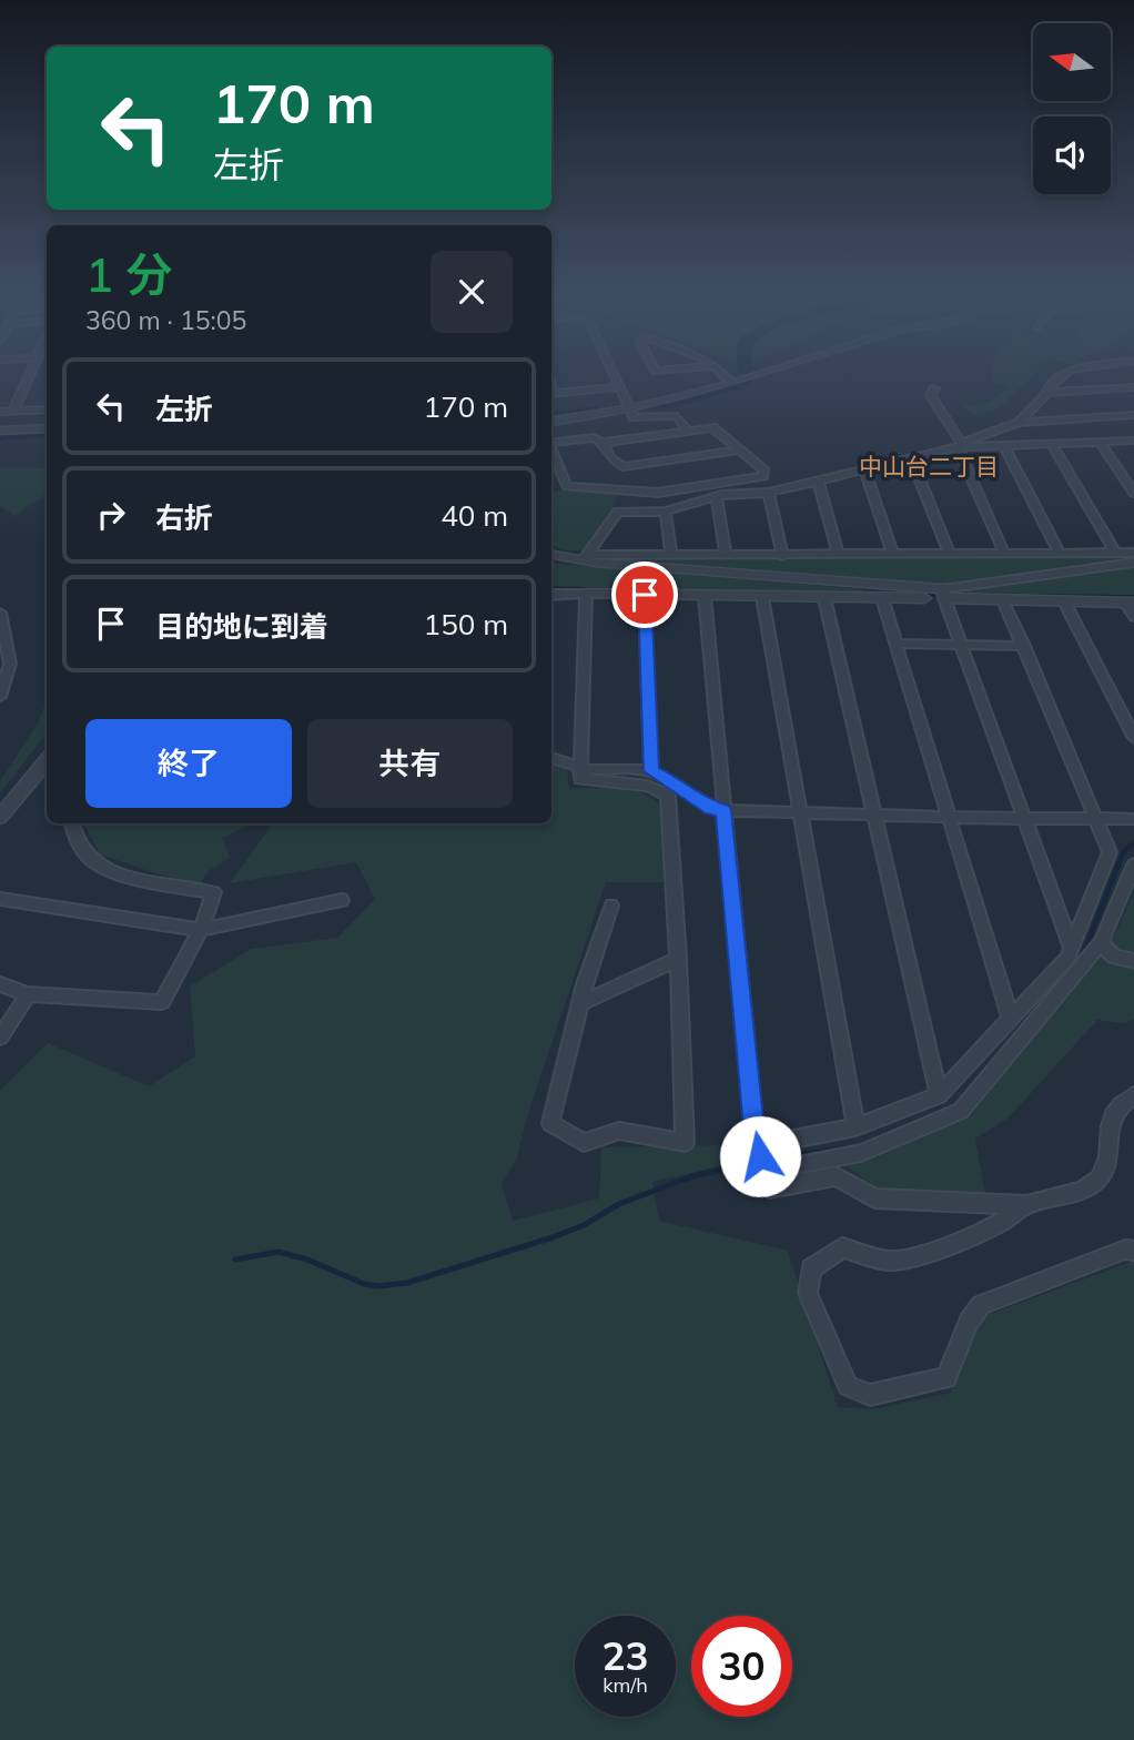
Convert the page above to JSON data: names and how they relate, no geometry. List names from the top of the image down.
{
  "districts": ["中山台二丁目"],
  "north": "left",
  "page": {
    "turn": ["170 m", "左折"],
    "heading": ["1 分", "360 m · 15:05"],
    "list": [
      {
        "name": "左折",
        "value": "170 m"
      },
      {
        "name": "右折",
        "value": "40 m"
      },
      {
        "name": "目的地に到着",
        "value": "150 m"
      }
    ],
    "buttons": ["終了", "共有"],
    "speed": "23 km/h",
    "limit": "30"
  }
}
